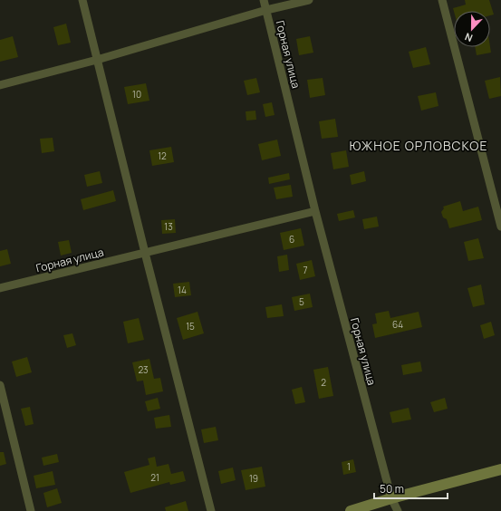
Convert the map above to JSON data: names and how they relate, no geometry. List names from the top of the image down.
{
  "streets": {
    "street": ["Горная улица"]
  },
  "districts": ["ЮЖНОЕ ОРЛОВСКОЕ"],
  "house_numbers": [
    "10",
    "12",
    "13",
    "6",
    "7",
    "14",
    "5",
    "64",
    "15",
    "23",
    "2",
    "1",
    "21",
    "19"
  ],
  "scale_bar": "50 m",
  "north": "bottom"
}
